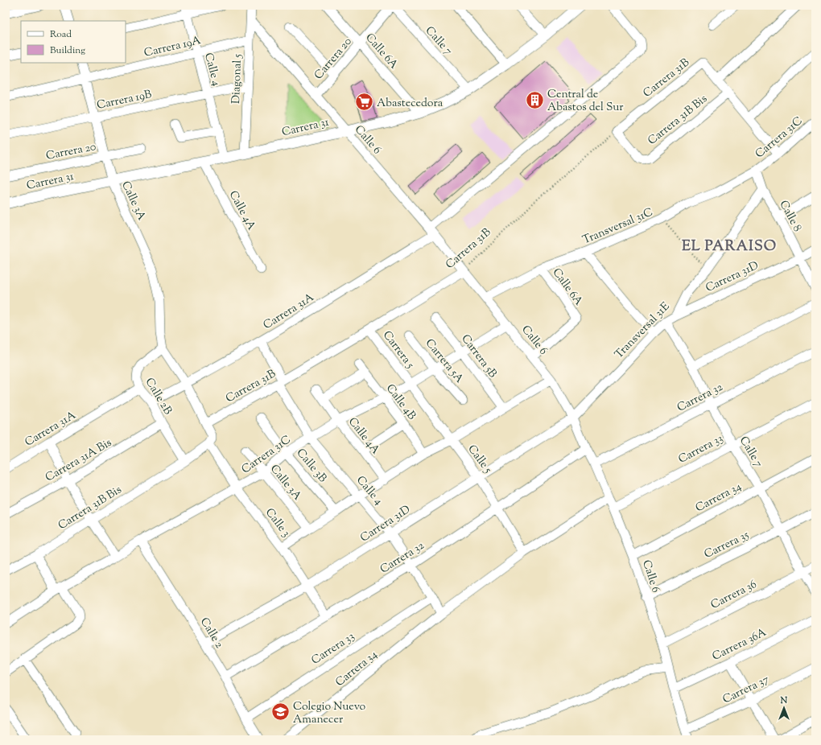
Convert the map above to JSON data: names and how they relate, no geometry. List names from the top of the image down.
{
  "streets": {
    "main road": ["Carrera 31"],
    "street": [
      "Calle 7",
      "Carrera 19A",
      "Calle 6A",
      "Carrera 20",
      "Calle 4",
      "Carrera 31B",
      "Diagonal 5",
      "Carrera 19B",
      "Carrera 31B Bis",
      "Carrera 31C",
      "Calle 6",
      "Calle 3A",
      "Calle 4A",
      "Calle 8",
      "Transversal 31C",
      "Carrera 31D",
      "Carrera 31A",
      "Transversal 31E",
      "Carrera 5",
      "Carrera 5B",
      "Carrera 5A",
      "Calle 2B",
      "Carrera 32",
      "Calle 4B",
      "Carrera 33",
      "Calle 5",
      "Carrera 31A Bis",
      "Calle 3B",
      "Carrera 34",
      "Calle 3",
      "Carrera 35",
      "Carrera 36",
      "Calle 2",
      "Carrera 36A",
      "Carrera 37"
    ]
  },
  "crossings": [
    ["Calle 7", "Carrera 20"],
    ["Calle 7", "Carrera 31"],
    ["Calle 7", "Transversal 31E"],
    ["Calle 7", "Carrera 32"],
    ["Calle 7", "Carrera 33"],
    ["Calle 7", "Carrera 34"],
    ["Calle 7", "Carrera 35"],
    ["Calle 7", "Carrera 36"],
    ["Carrera 19A", "Calle 4"],
    ["Carrera 19A", "Diagonal 5"],
    ["Carrera 19A", "Calle 3A"],
    ["Calle 6A", "Carrera 20"],
    ["Calle 6A", "Carrera 31"],
    ["Calle 6A", "Calle 6"],
    ["Calle 6A", "Transversal 31C"],
    ["Carrera 20", "Calle 6"],
    ["Carrera 20", "Calle 3A"],
    ["Calle 4", "Carrera 31B"],
    ["Calle 4", "Carrera 19B"],
    ["Calle 4", "Carrera 31"],
    ["Calle 4", "Carrera 31C"],
    ["Calle 4", "Carrera 31D"],
    ["Calle 4", "Carrera 31A"],
    ["Calle 4", "Carrera 32"],
    ["Calle 4", "Carrera 33"],
    ["Calle 4", "Carrera 34"],
    ["Carrera 31B", "Carrera 31B Bis"],
    ["Carrera 31B", "Calle 6"],
    ["Carrera 31B", "Carrera 5"],
    ["Diagonal 5", "Carrera 19B"],
    ["Diagonal 5", "Carrera 31"],
    ["Diagonal 5", "Calle 6"],
    ["Carrera 19B", "Calle 3A"],
    ["Carrera 31B Bis", "Calle 2B"],
    ["Carrera 31B Bis", "Calle 3"],
    ["Carrera 31", "Calle 6"],
    ["Carrera 31", "Calle 3A"],
    ["Carrera 31", "Calle 4A"],
    ["Carrera 31C", "Calle 6"],
    ["Carrera 31C", "Calle 3A"],
    ["Carrera 31C", "Calle 4A"],
    ["Carrera 31C", "Calle 8"],
    ["Carrera 31C", "Transversal 31C"],
    ["Carrera 31C", "Carrera 5"],
    ["Carrera 31C", "Carrera 5B"],
    ["Carrera 31C", "Carrera 5A"],
    ["Carrera 31C", "Calle 4B"],
    ["Carrera 31C", "Calle 5"],
    ["Carrera 31C", "Calle 3B"],
    ["Carrera 31C", "Calle 3"],
    ["Carrera 31C", "Calle 2"],
    ["Calle 6", "Transversal 31C"],
    ["Calle 6", "Carrera 31D"],
    ["Calle 6", "Carrera 31A"],
    ["Calle 6", "Transversal 31E"],
    ["Calle 6", "Carrera 32"],
    ["Calle 6", "Carrera 33"],
    ["Calle 6", "Carrera 34"],
    ["Calle 6", "Carrera 35"],
    ["Calle 6", "Carrera 36"],
    ["Calle 6", "Carrera 36A"],
    ["Calle 6", "Carrera 37"],
    ["Calle 3A", "Calle 2B"],
    ["Calle 8", "Transversal 31C"],
    ["Calle 8", "Carrera 31D"],
    ["Calle 8", "Transversal 31E"],
    ["Carrera 31D", "Transversal 31E"],
    ["Carrera 31D", "Calle 5"],
    ["Carrera 31D", "Calle 3"],
    ["Carrera 31D", "Calle 2"],
    ["Carrera 31A", "Calle 2B"],
    ["Carrera 5", "Calle 5"],
    ["Calle 2B", "Carrera 31A Bis"],
    ["Carrera 32", "Calle 5"],
    ["Carrera 32", "Calle 3"],
    ["Carrera 32", "Calle 2"],
    ["Carrera 33", "Calle 2"]
  ],
  "districts": ["EL PARAISO"],
  "places": {
    "building": ["Central de Abastos del Sur"],
    "supermarket": ["Abastecedora"],
    "school or university": ["Colegio Nuevo Amanecer"]
  },
  "legend": ["Road", "Building"],
  "north": "top"
}
